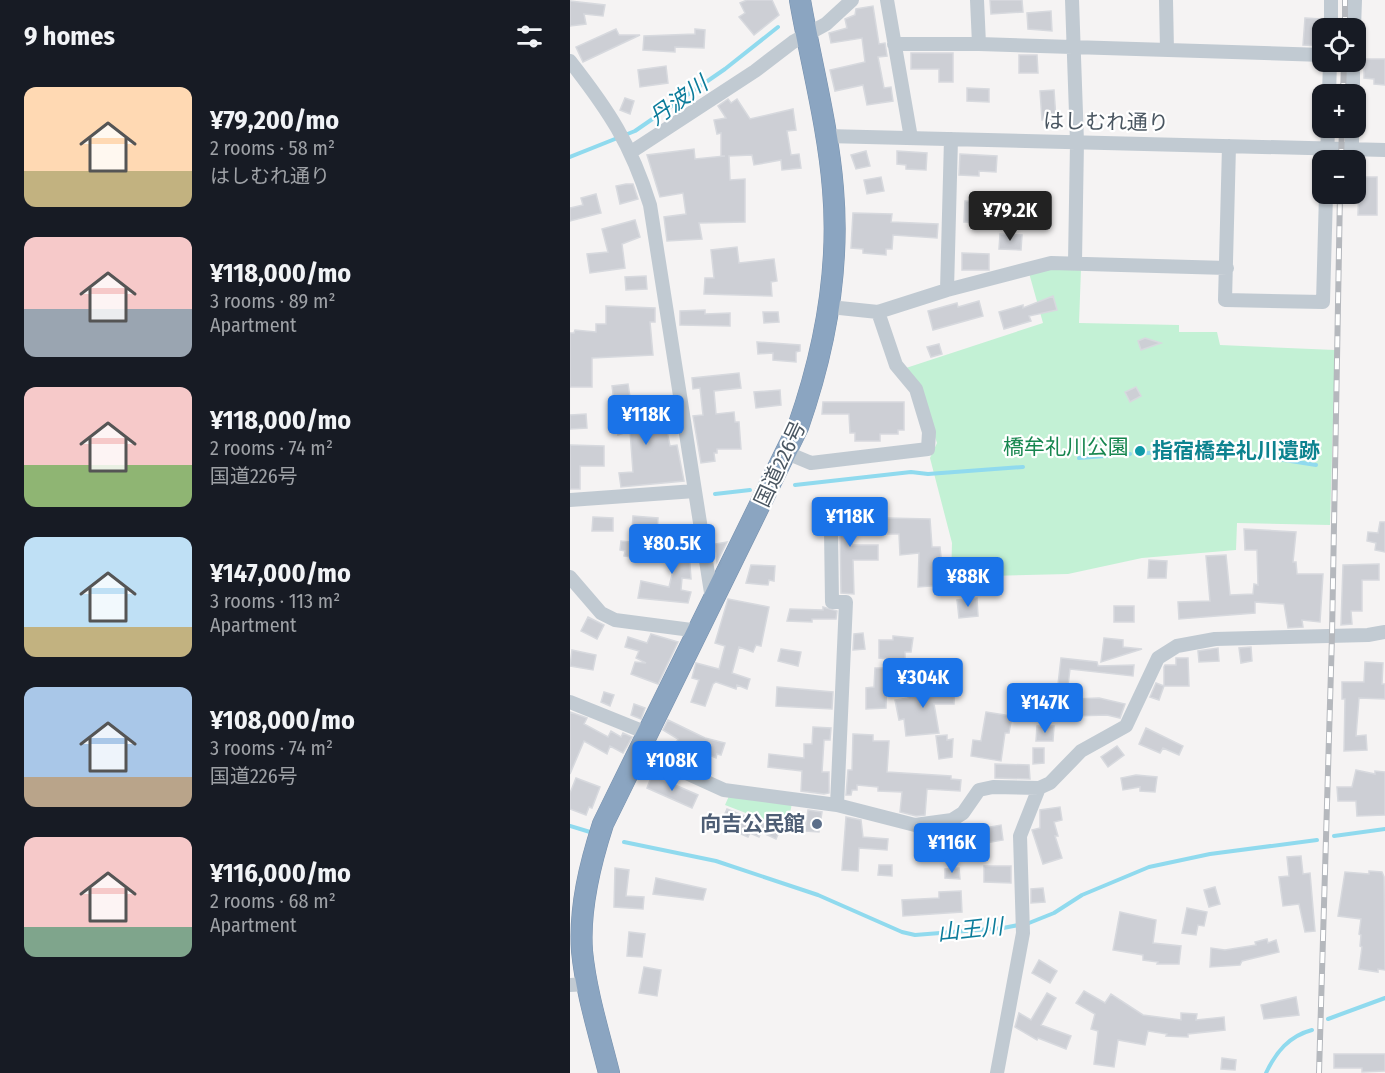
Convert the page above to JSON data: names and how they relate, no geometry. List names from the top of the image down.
{
  "streets": {
    "highway": ["国道226号"],
    "street": ["はしむれ通り"]
  },
  "crossings": [
    ["はしむれ通り", "国道226号"]
  ],
  "water": ["丹波川", "山王川"],
  "parks": ["橋牟礼川公園"],
  "places": ["指宿橋牟礼川遺跡", "向吉公民館"],
  "page": {
    "heading": "9 homes",
    "map_buttons": ["+", "−"],
    "list": [
      {
        "name": "¥79,200/mo",
        "note": "2 rooms · 58 m² · はしむれ通り"
      },
      {
        "name": "¥118,000/mo",
        "note": "3 rooms · 89 m² · Apartment"
      },
      {
        "name": "¥118,000/mo",
        "note": "2 rooms · 74 m² · 国道226号"
      },
      {
        "name": "¥147,000/mo",
        "note": "3 rooms · 113 m² · Apartment"
      },
      {
        "name": "¥108,000/mo",
        "note": "3 rooms · 74 m² · 国道226号"
      },
      {
        "name": "¥116,000/mo",
        "note": "2 rooms · 68 m² · Apartment"
      }
    ],
    "price": [
      "¥79.2K",
      "¥118K",
      "¥118K",
      "¥80.5K",
      "¥88K",
      "¥304K",
      "¥147K",
      "¥108K",
      "¥116K"
    ]
  }
}
